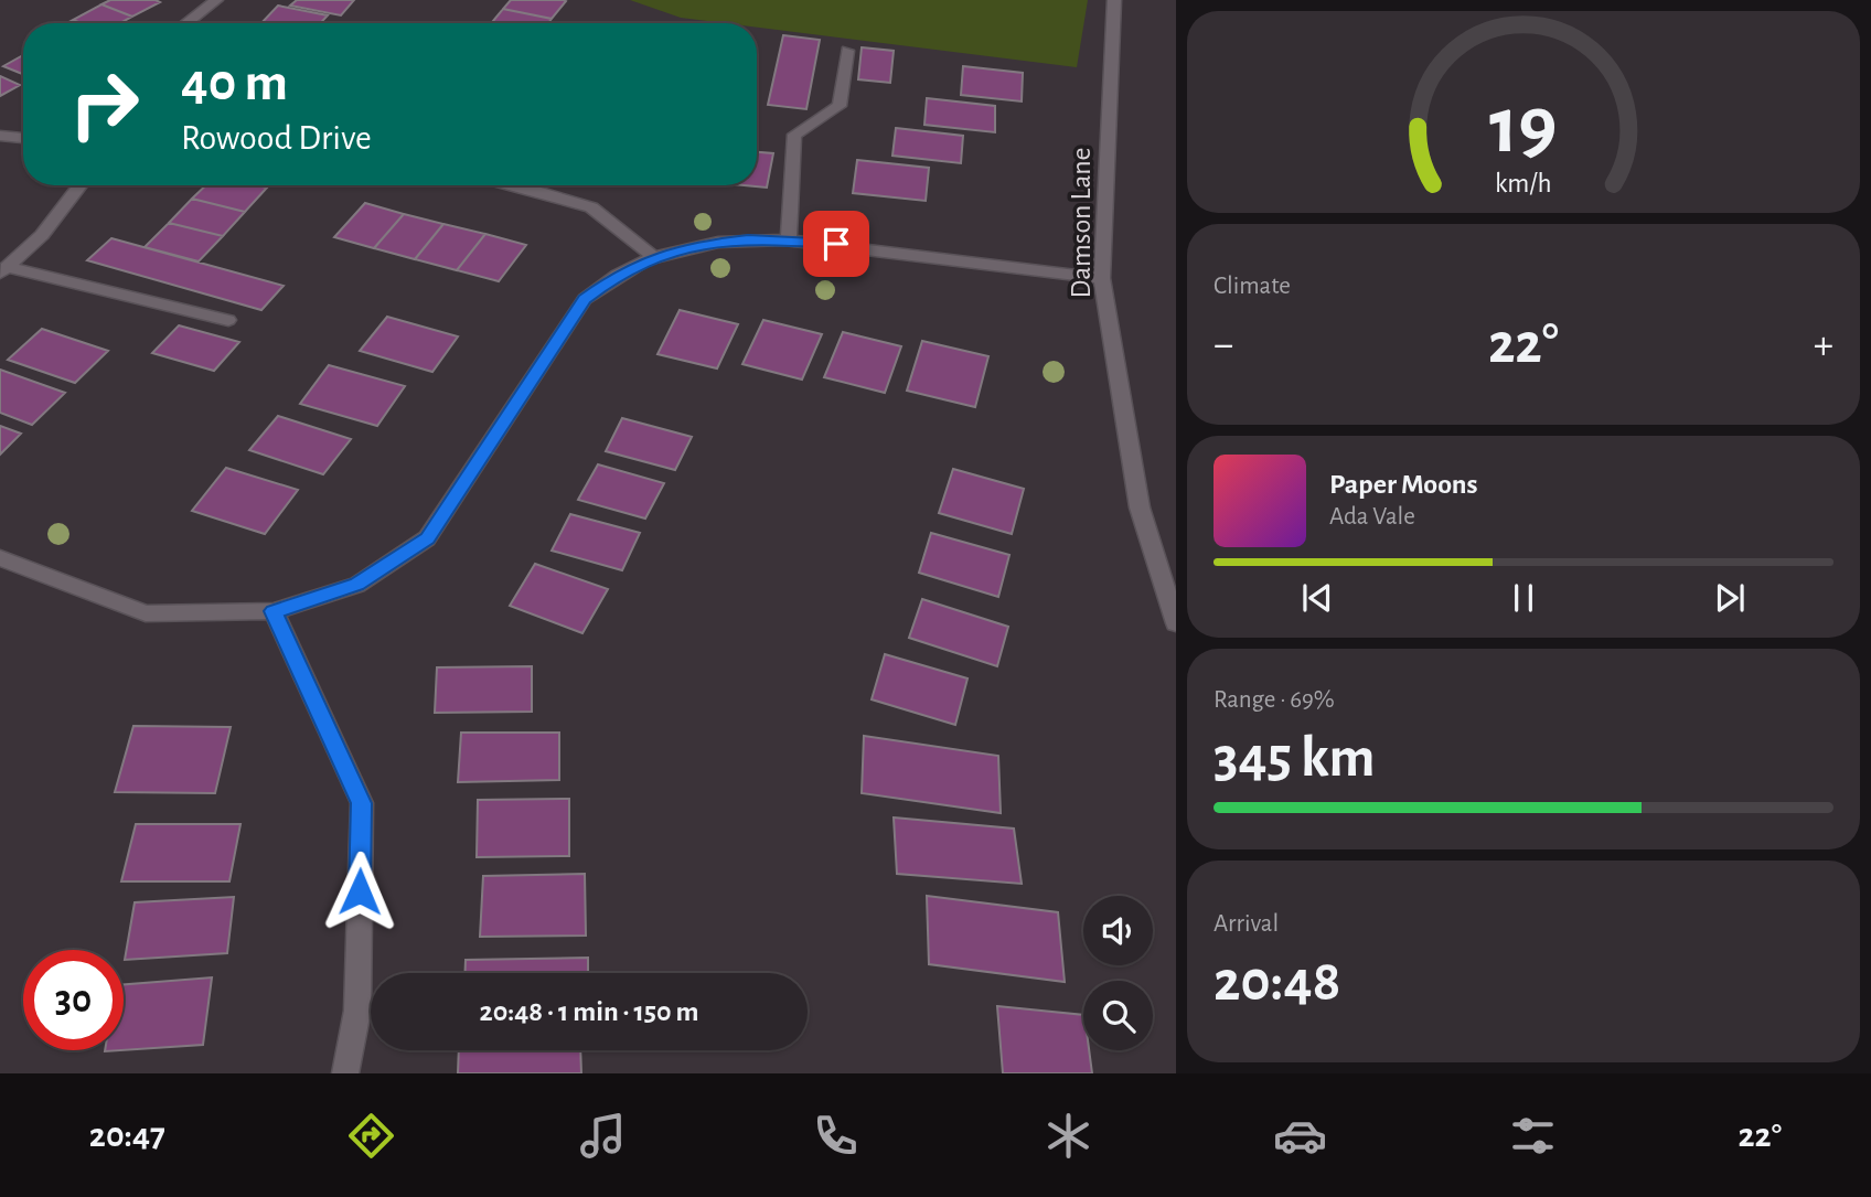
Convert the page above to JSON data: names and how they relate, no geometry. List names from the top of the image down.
{
  "streets": {
    "street": ["Damson Lane"]
  },
  "page": {
    "turn": ["40 m", "Rowood Drive"],
    "tile": [
      "Climate",
      ["Range · 69%", "345 km"],
      ["Arrival", "20:48"]
    ],
    "heat": ["−", "22°", "+"],
    "song": ["Paper Moons", "Ada Vale"],
    "limit": "30",
    "trip": "20:48 · 1 min · 150 m",
    "tabs": ["20:47", "22°"],
    "gauge": ["19", "km/h"]
  }
}
